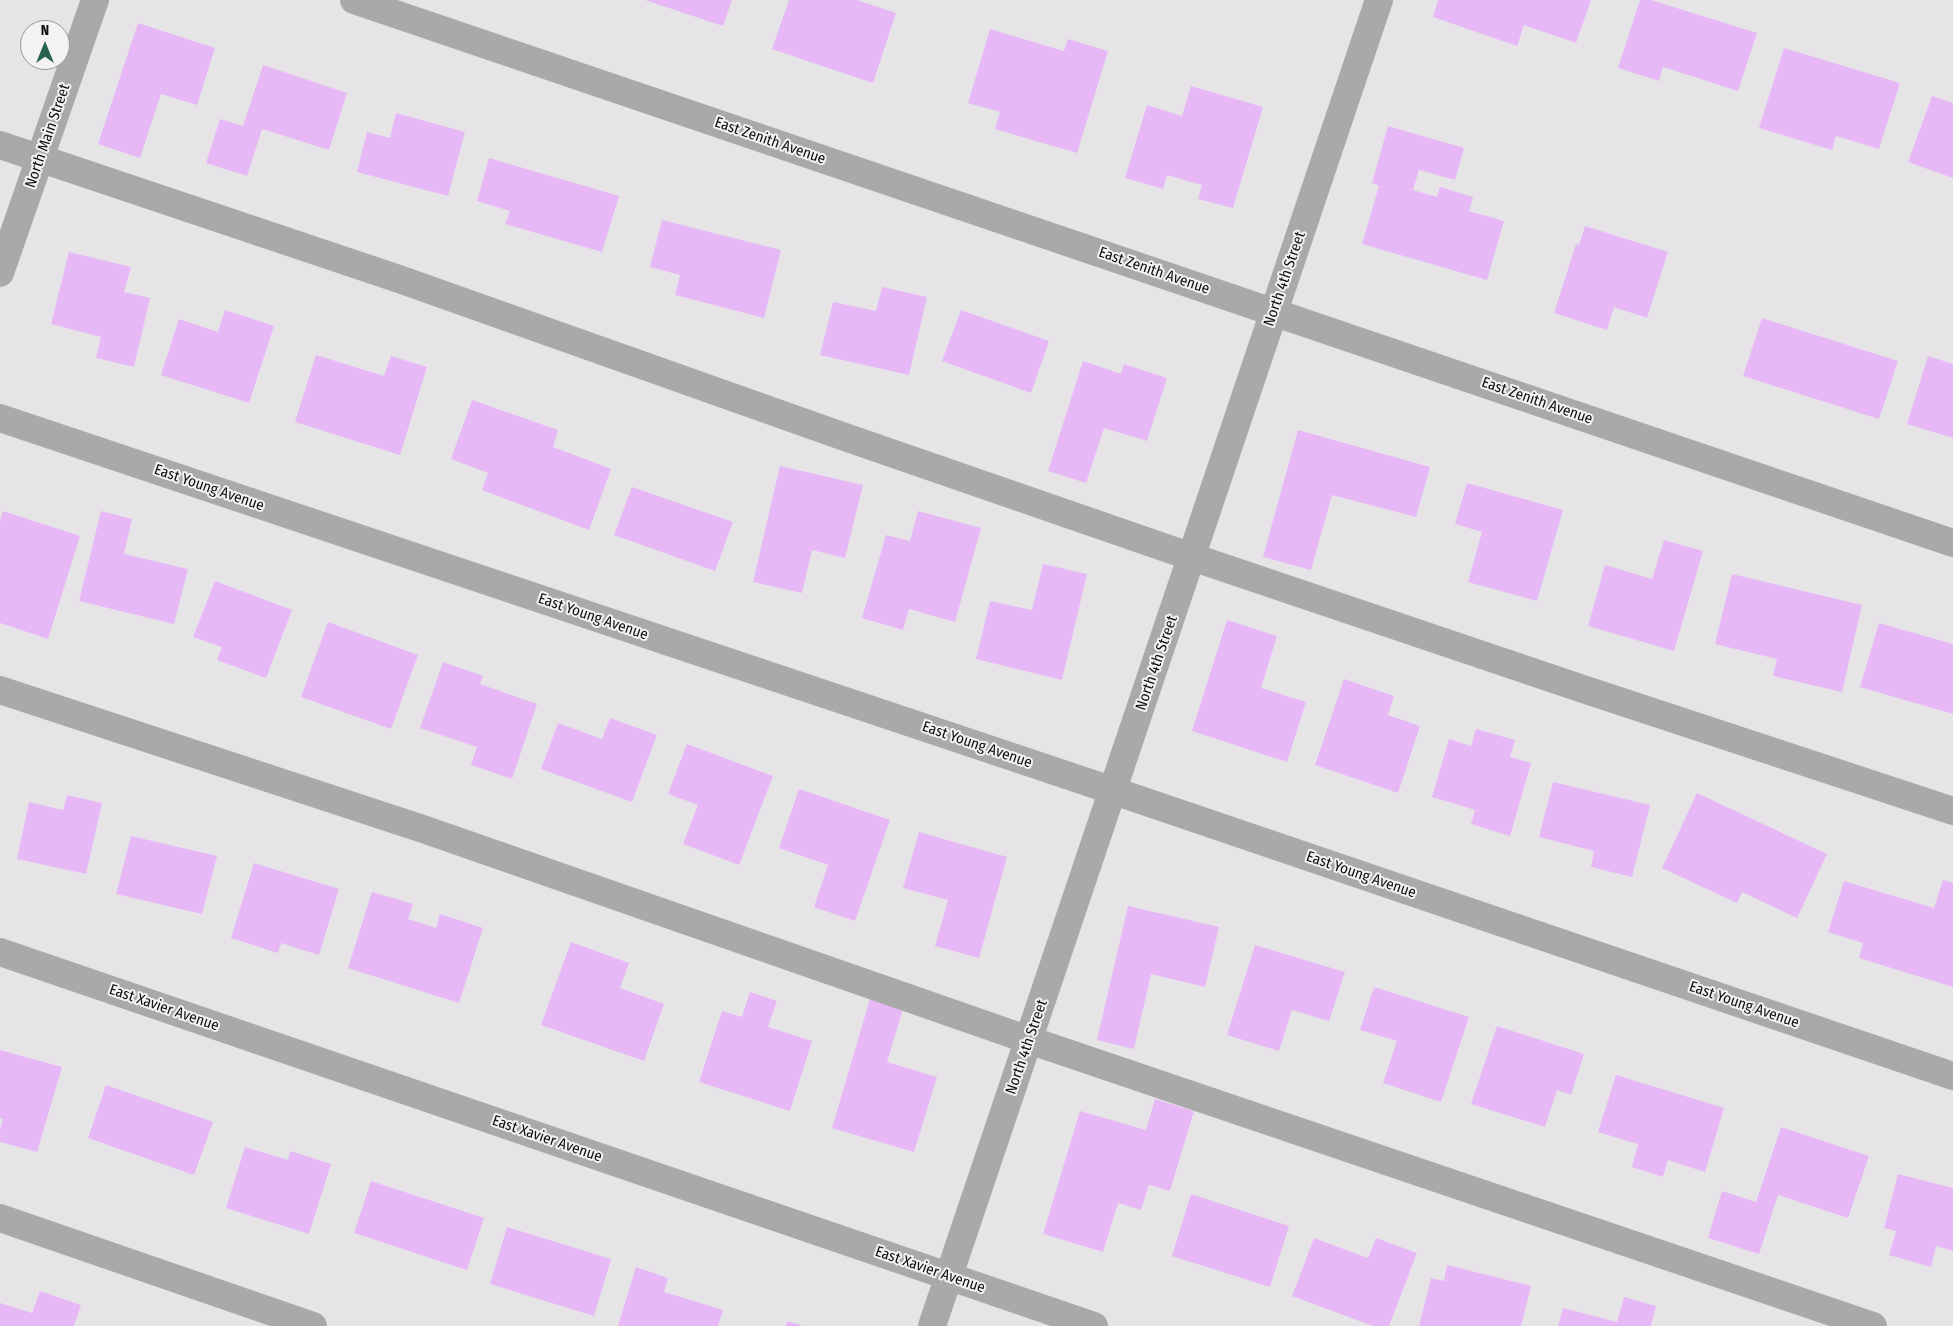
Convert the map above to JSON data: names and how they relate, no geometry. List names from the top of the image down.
{
  "streets": {
    "street": [
      "North Main Street",
      "East Zenith Avenue",
      "North 4th Street",
      "East Young Avenue",
      "East Xavier Avenue"
    ]
  },
  "crossings": [
    ["East Zenith Avenue", "North 4th Street"],
    ["North 4th Street", "East Young Avenue"],
    ["North 4th Street", "East Xavier Avenue"]
  ],
  "north": "top"
}
